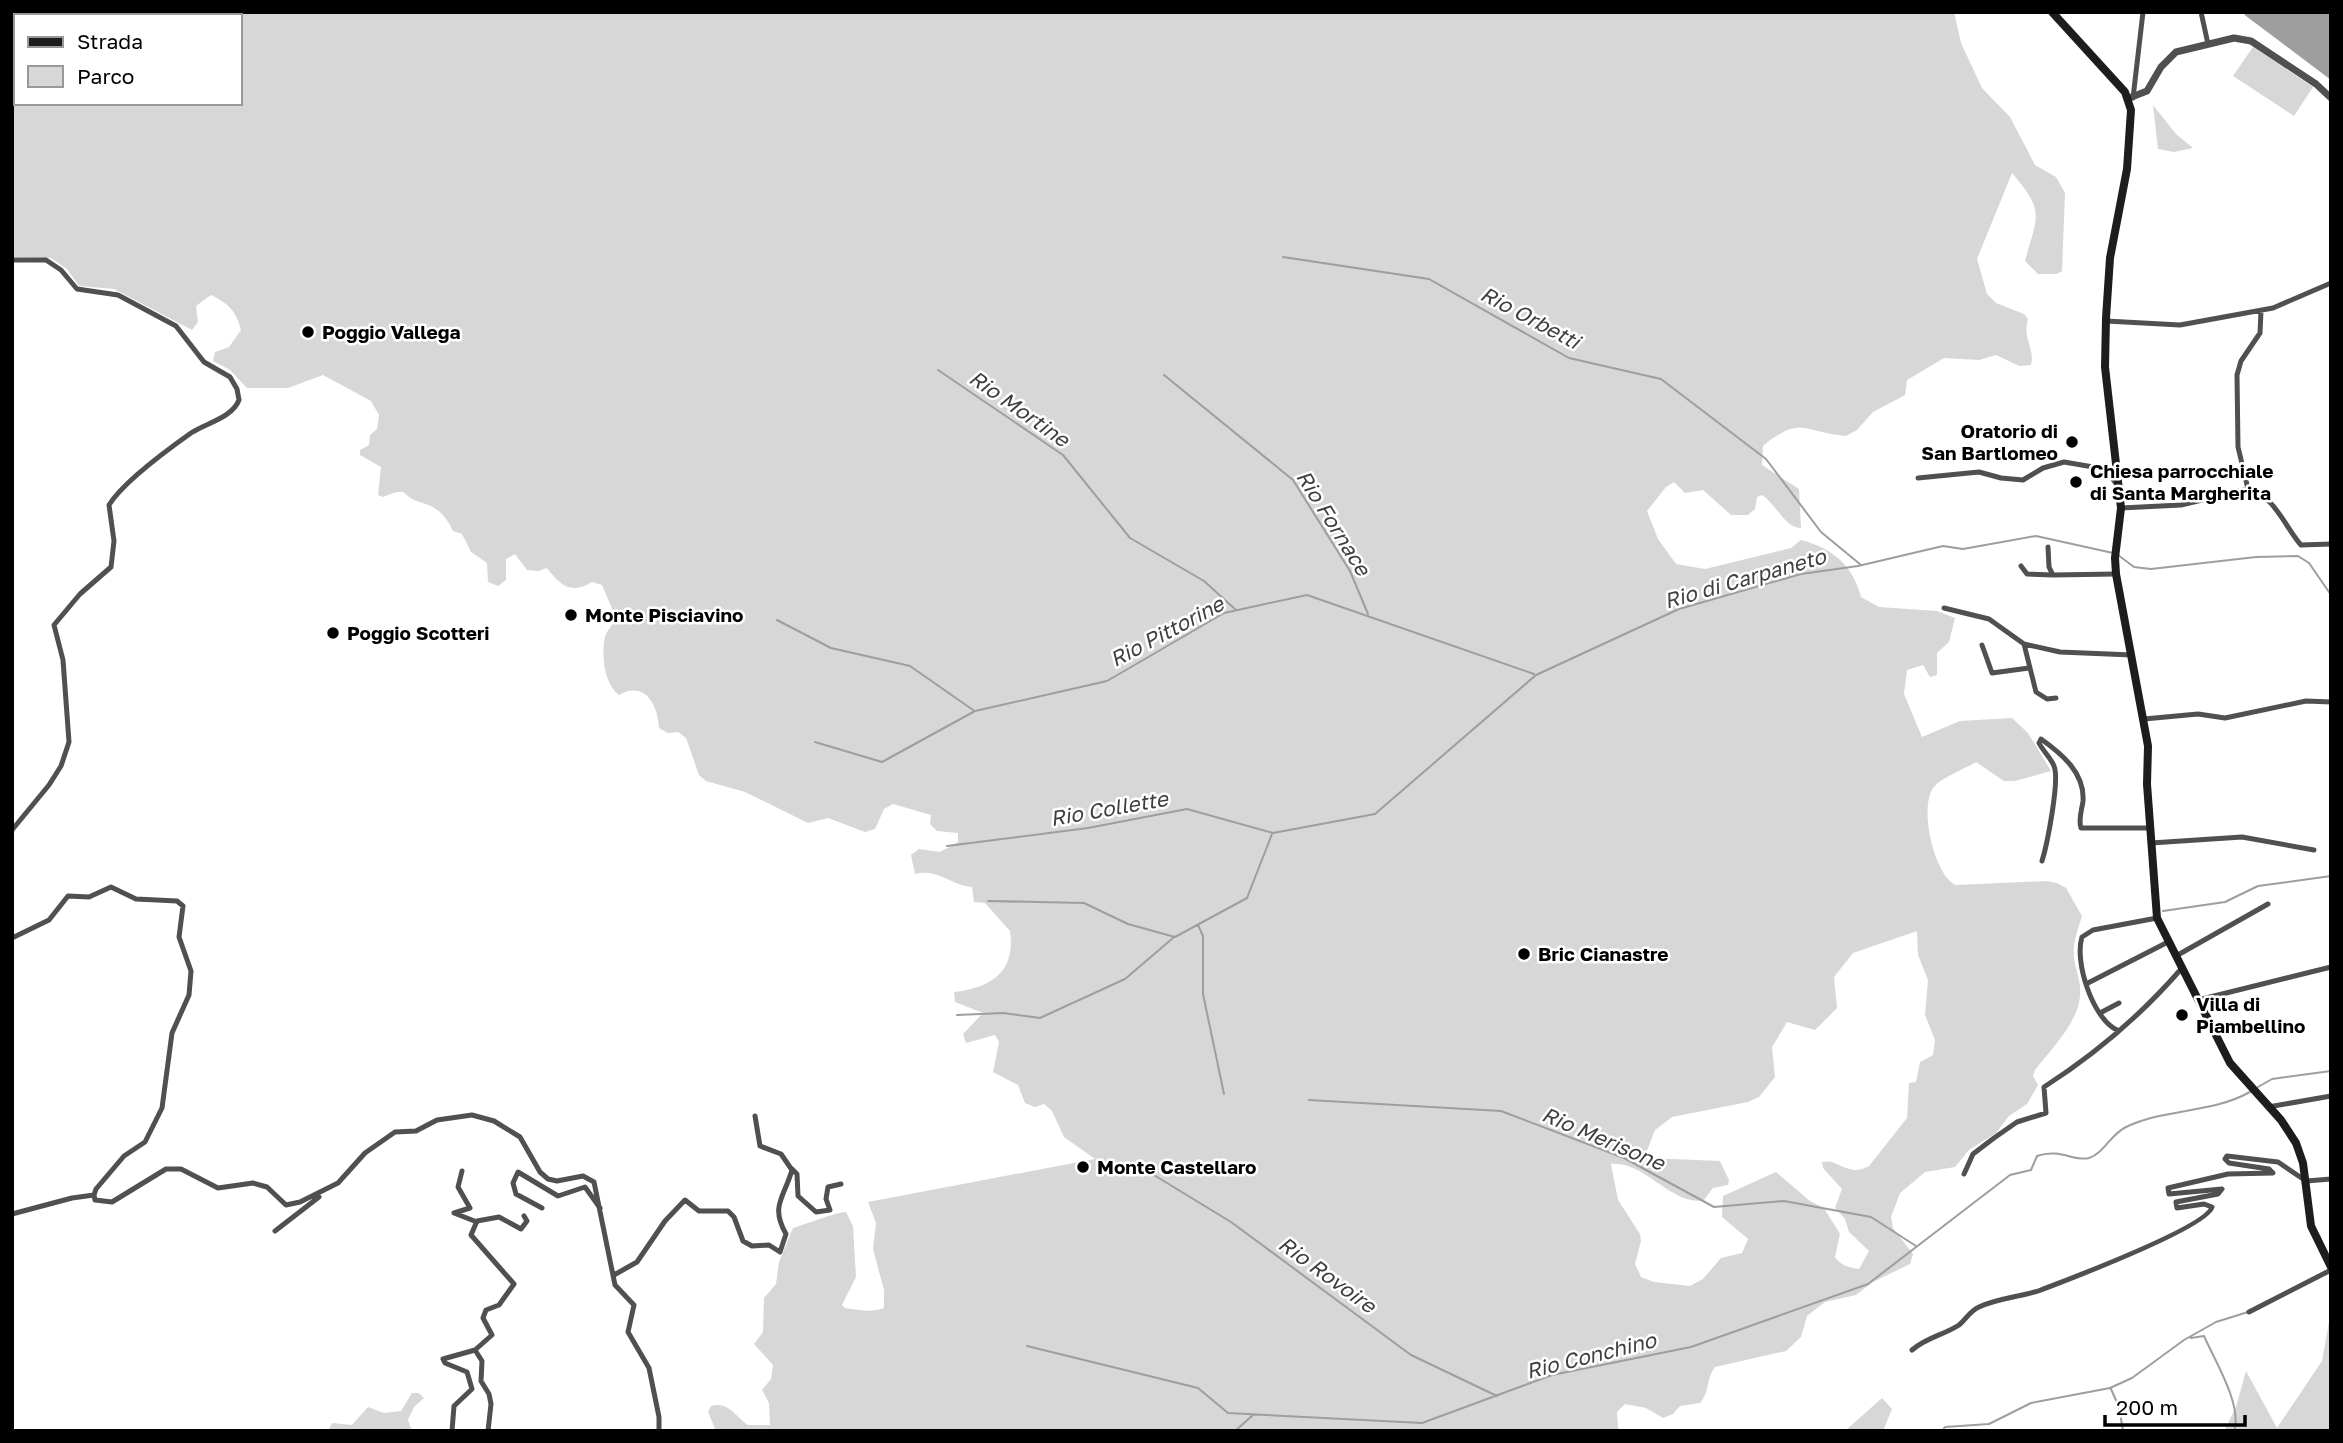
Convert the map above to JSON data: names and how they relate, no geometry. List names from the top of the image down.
{
  "water": [
    "Rio Orbetti",
    "Rio Mortine",
    "Rio Fornace",
    "Rio di Carpaneto",
    "Rio Pittorine",
    "Rio Collette",
    "Rio Merisone",
    "Rio Rovoire",
    "Rio Conchino"
  ],
  "places": [
    "Poggio Vallega",
    "Oratorio di San Bartlomeo",
    "Chiesa parrocchiale di Santa Margherita",
    "Monte Pisciavino",
    "Poggio Scotteri",
    "Bric Cianastre",
    "Villa di Piambellino",
    "Monte Castellaro"
  ],
  "legend": ["Strada", "Parco"],
  "scale_bar": "200 m"
}
